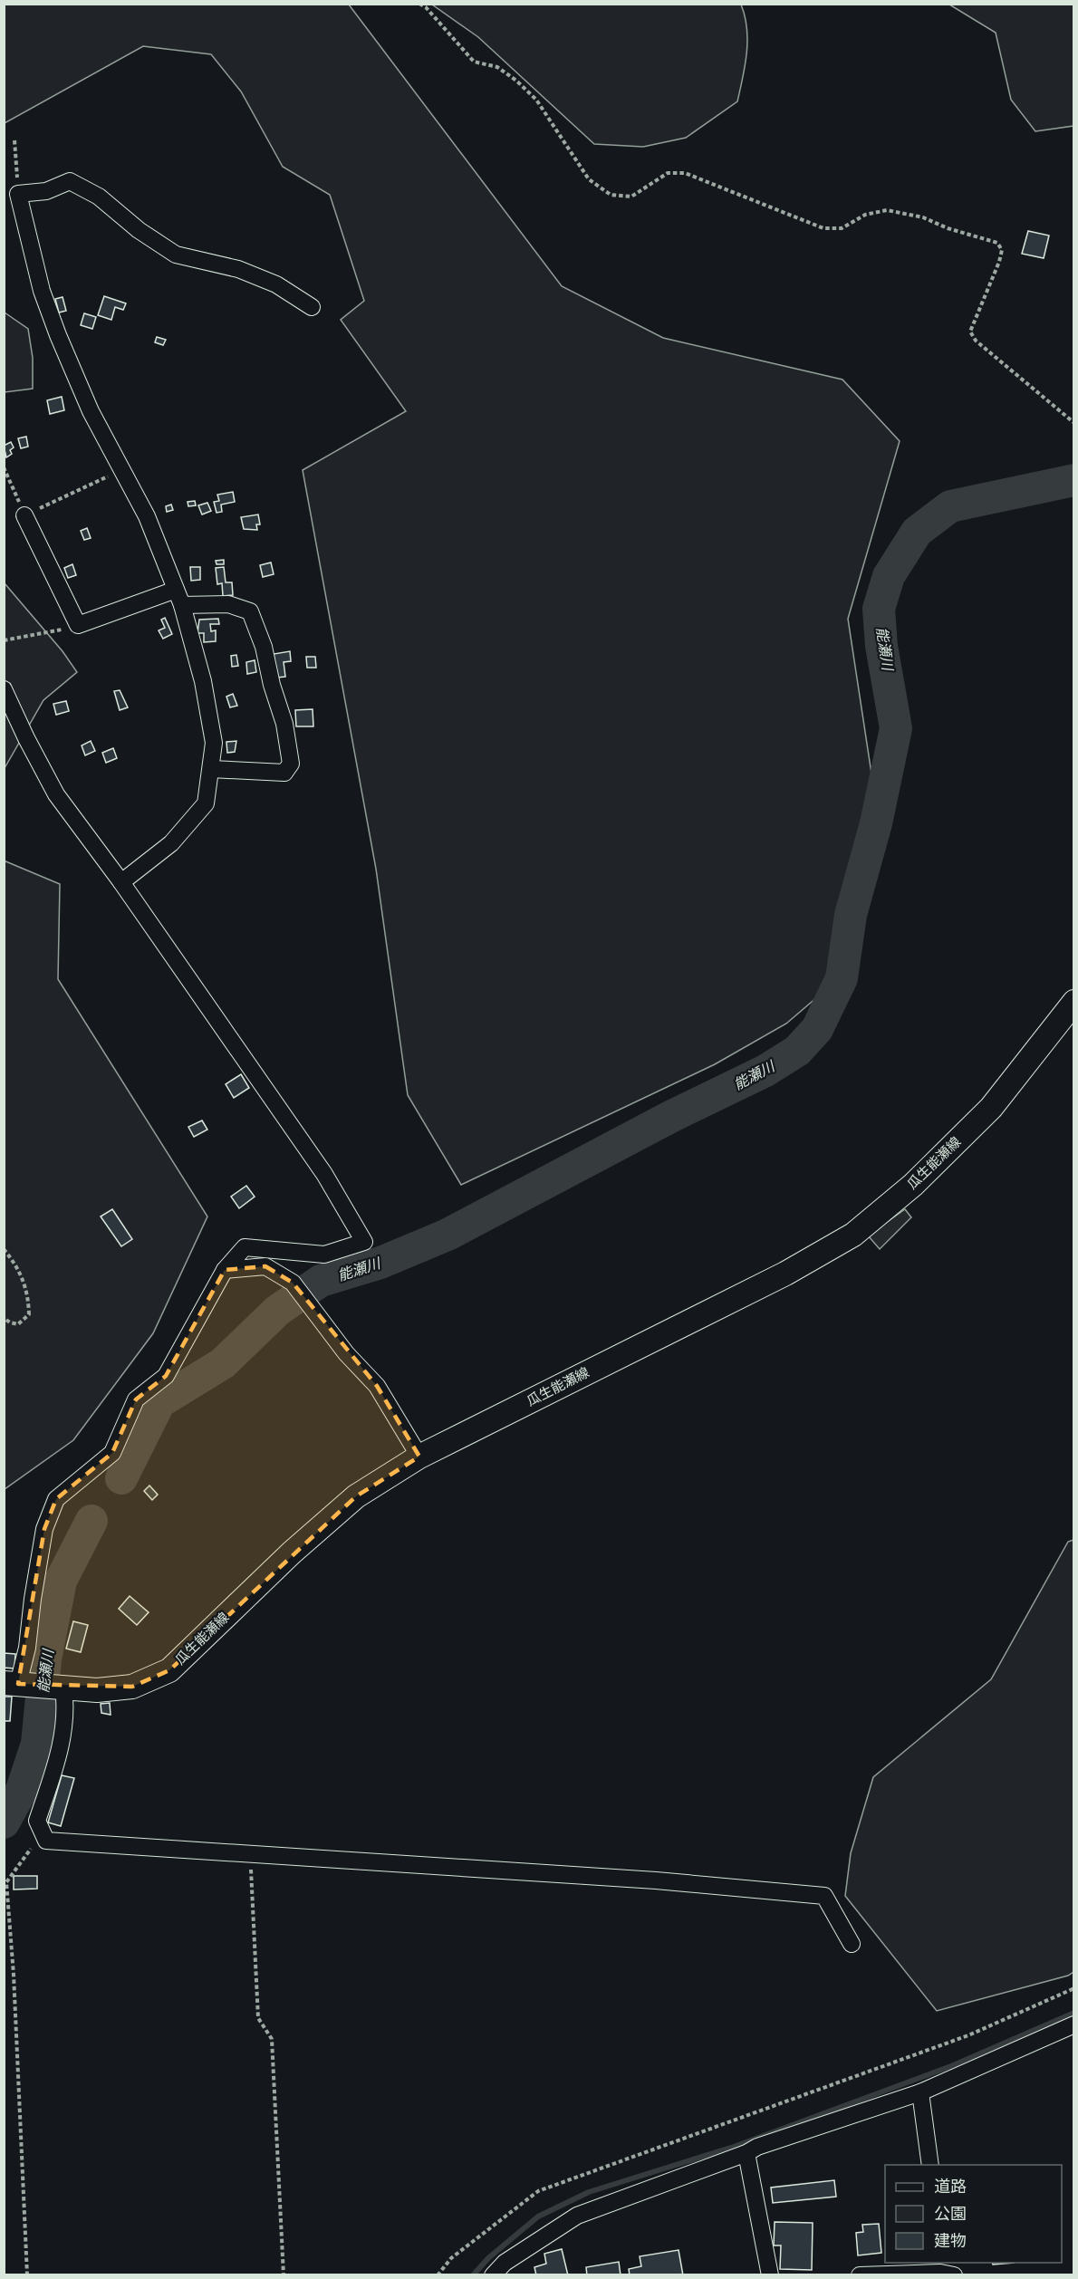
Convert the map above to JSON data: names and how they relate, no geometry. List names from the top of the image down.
{
  "streets": {
    "main road": ["瓜生能瀬線"]
  },
  "water": ["能瀬川"],
  "legend": ["道路", "公園", "建物"]
}
